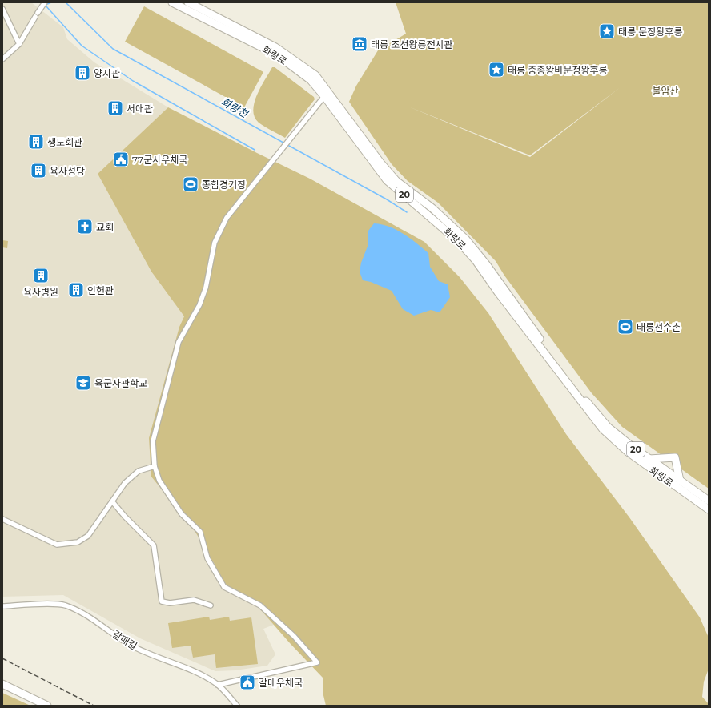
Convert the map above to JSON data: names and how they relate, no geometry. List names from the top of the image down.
{
  "streets": {
    "main road": ["화랑로", "20"],
    "street": ["갈매길"]
  },
  "water": ["화랑천"],
  "parks": ["불암산"],
  "places": {
    "place": ["태릉 문정왕후릉", "태릉 중종왕비문정왕후릉"],
    "museum": ["태릉 조선왕릉전시관"],
    "building": [
      "양지관",
      "서애관",
      "생도회관",
      "육사성당",
      "육사병원",
      "인헌관"
    ],
    "public building": ["77군사우체국", "갈매우체국"],
    "sports": ["종합경기장", "태릉선수촌"],
    "church": ["교회"],
    "school or university": ["육군사관학교"]
  }
}
